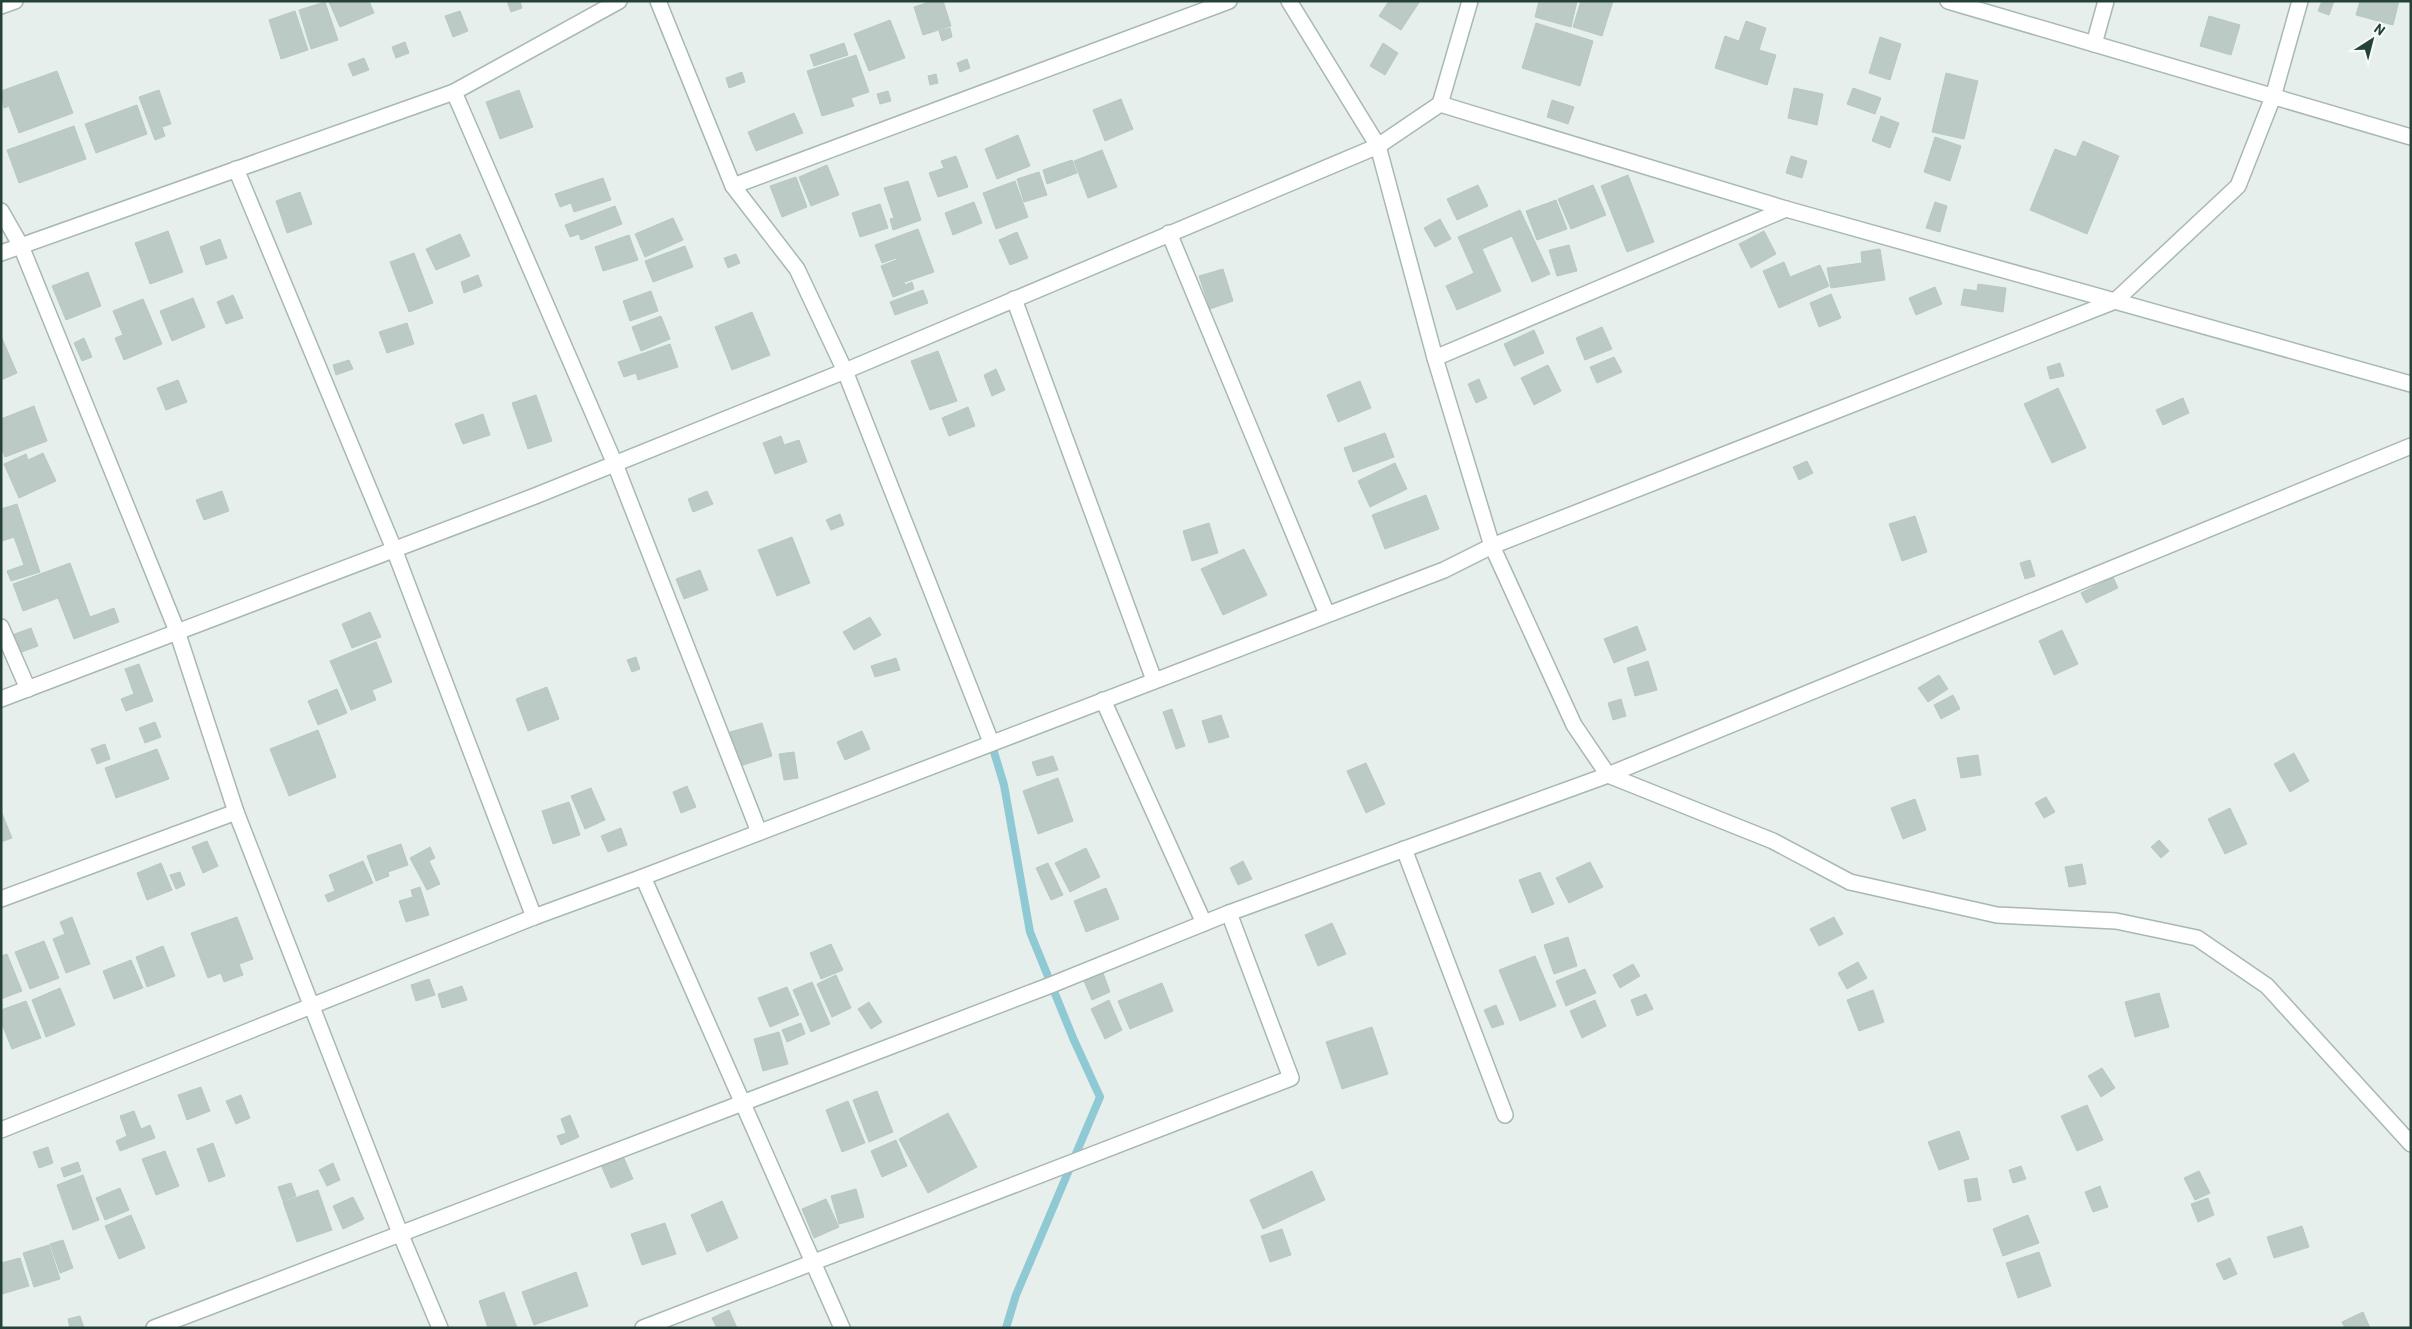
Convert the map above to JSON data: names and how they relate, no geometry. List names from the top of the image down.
{
  "north": "top right"
}
